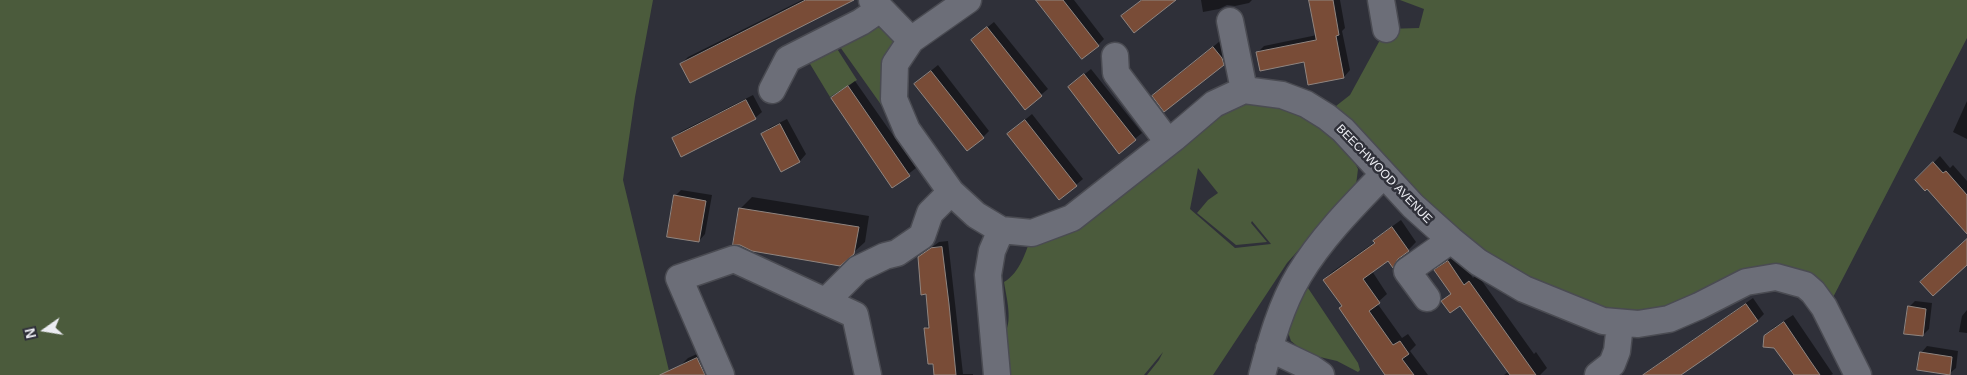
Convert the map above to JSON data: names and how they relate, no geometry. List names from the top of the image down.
{
  "streets": {
    "street": ["BEECHWOOD AVENUE"]
  },
  "north": "left"
}
